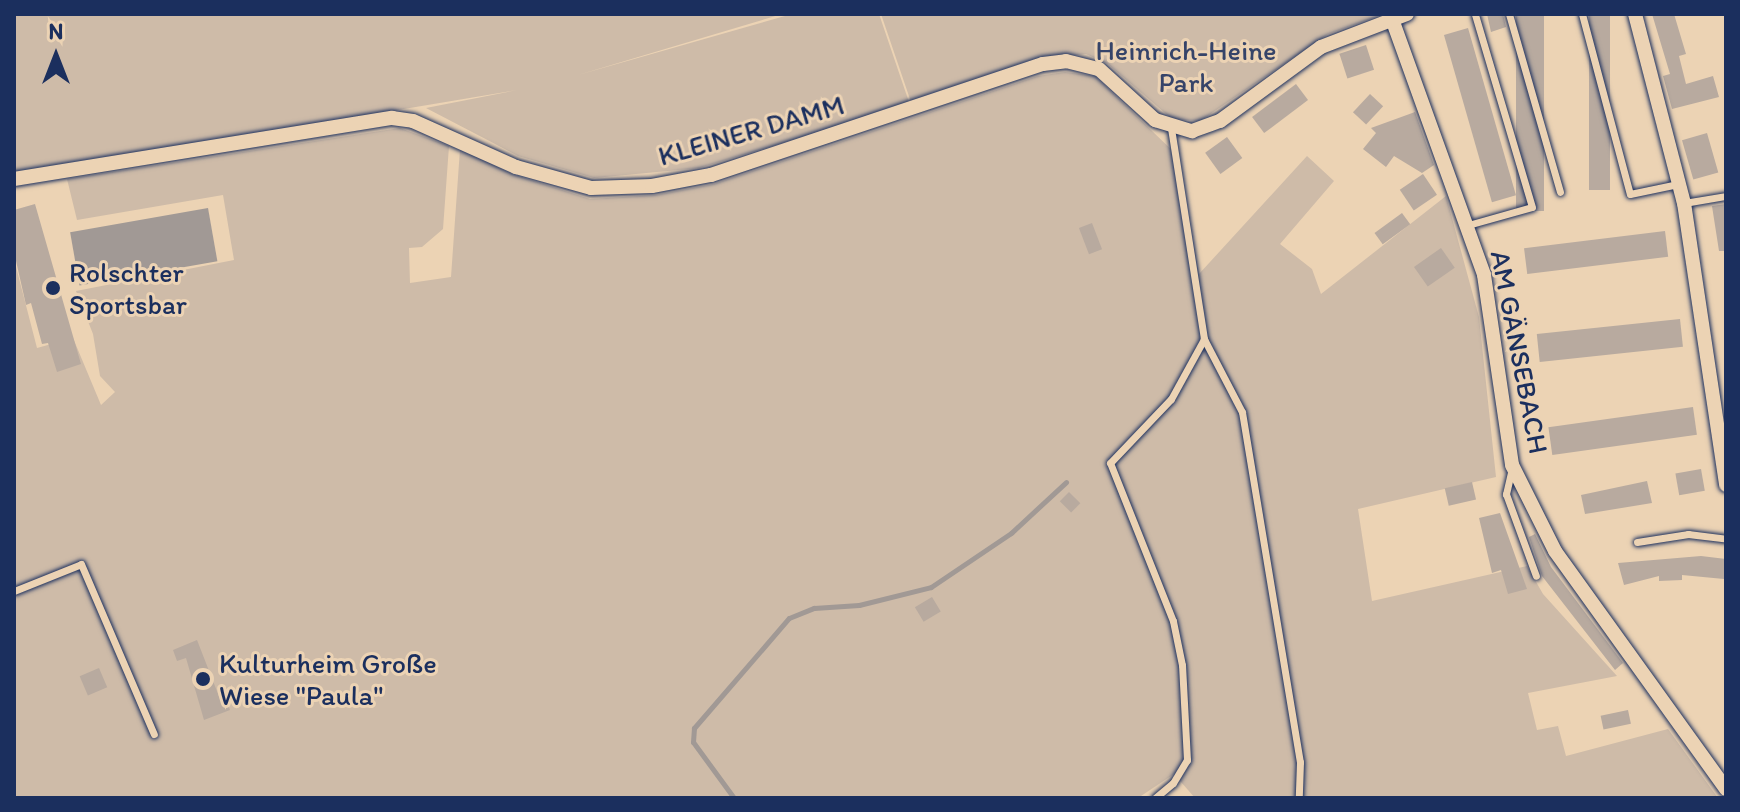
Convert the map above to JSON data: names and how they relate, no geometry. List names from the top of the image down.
{
  "streets": {
    "street": ["KLEINER DAMM", "AM GÄNSEBACH"]
  },
  "parks": ["Heinrich-Heine Park"],
  "places": ["Rolschter Sportsbar", "Kulturheim Große Wiese \"Paula\""],
  "north": "top"
}
